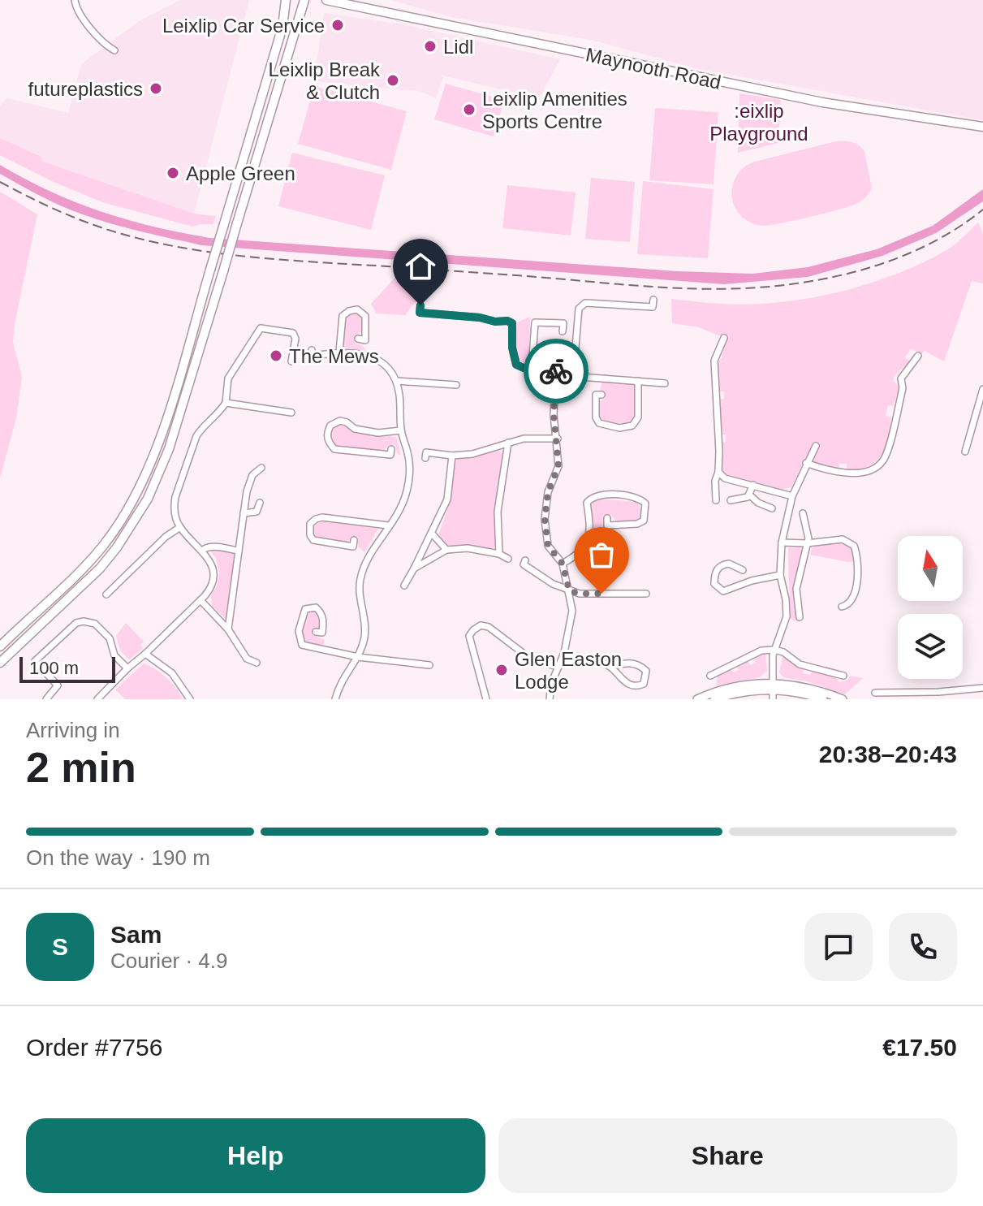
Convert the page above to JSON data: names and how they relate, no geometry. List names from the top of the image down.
{
  "streets": {
    "main road": ["Maynooth Road"]
  },
  "parks": [":eixlip Playground"],
  "places": [
    "Leixlip Car Service",
    "Lidl",
    "Leixlip Break & Clutch",
    "futureplastics",
    "Leixlip Amenities Sports Centre",
    "Apple Green",
    "The Mews",
    "Glen Easton Lodge"
  ],
  "scale_bar": "100 m",
  "north": "top",
  "page": {
    "scale": "100 m",
    "heading": ["2 min", "Arriving in", "20:38–20:43"],
    "panel": [
      "Sam",
      "Courier · 4.9",
      "Order #7756",
      "€17.50"
    ],
    "bar": "On the way · 190 m",
    "round": "S",
    "buttons": ["Help", "Share"]
  }
}
